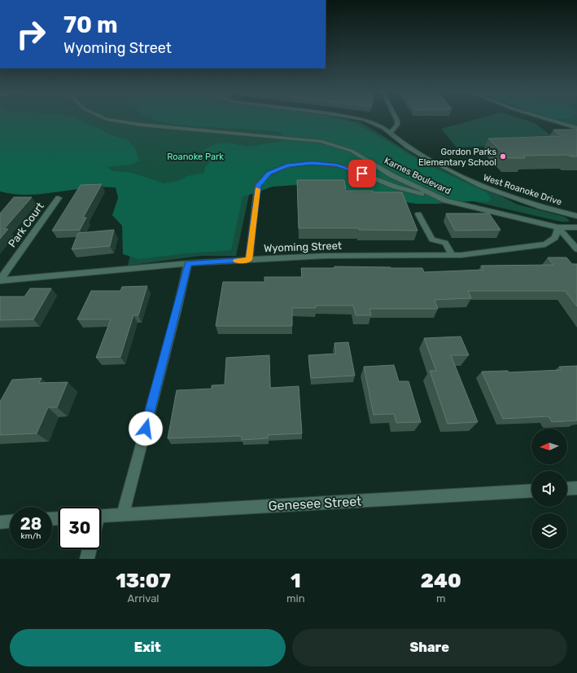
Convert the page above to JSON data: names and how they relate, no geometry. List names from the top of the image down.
{
  "streets": {
    "street": [
      "Karnes Boulevard",
      "West Roanoke Drive",
      "Park Court",
      "Wyoming Street",
      "Genesee Street"
    ]
  },
  "crossings": [
    ["Karnes Boulevard", "Wyoming Street"],
    ["Park Court", "Wyoming Street"]
  ],
  "parks": ["Roanoke Park"],
  "places": ["Gordon Parks Elementary School"],
  "north": "left",
  "page": {
    "turn": ["70 m", "Wyoming Street"],
    "speed": "28 km/h",
    "limit": "30",
    "eta": [
      "13:07",
      "Arrival",
      "1",
      "min",
      "240",
      "m"
    ],
    "buttons": ["Exit", "Share"]
  }
}
